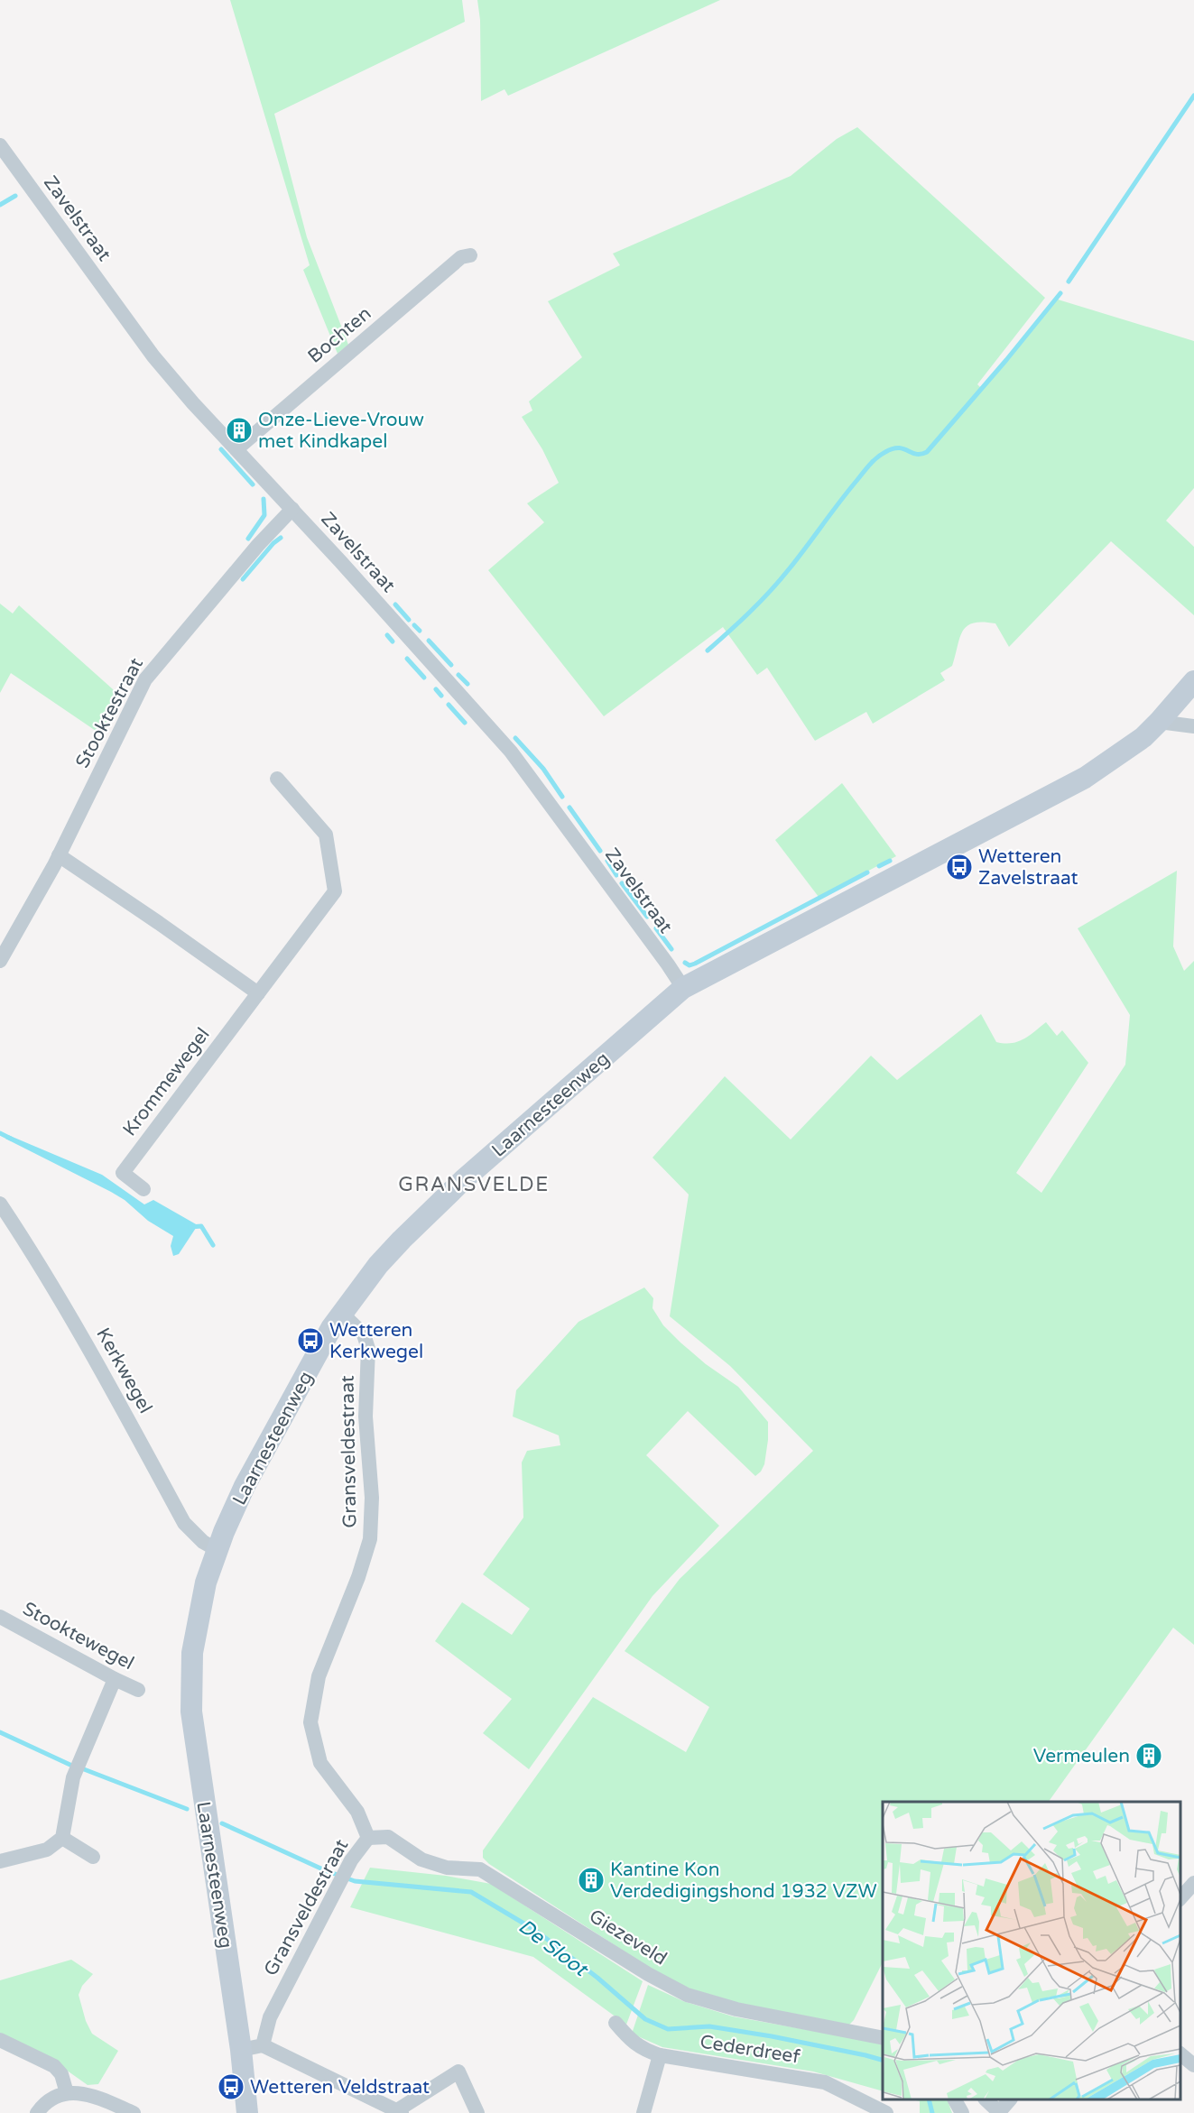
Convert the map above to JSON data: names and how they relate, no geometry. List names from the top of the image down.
{
  "streets": {
    "street": [
      "Zavelstraat",
      "Bochten",
      "Stooktestraat",
      "Krommewegel",
      "Laarnesteenweg",
      "Kerkwegel",
      "Gransveldestraat",
      "Stooktewegel",
      "Giezeveld",
      "Cederdreef"
    ]
  },
  "crossings": [
    ["Zavelstraat", "Bochten"],
    ["Zavelstraat", "Stooktestraat"],
    ["Zavelstraat", "Laarnesteenweg"],
    ["Laarnesteenweg", "Kerkwegel"],
    ["Laarnesteenweg", "Gransveldestraat"],
    ["Gransveldestraat", "Giezeveld"]
  ],
  "districts": ["GRANSVELDE"],
  "water": ["De Sloot"],
  "places": {
    "building": ["Onze-Lieve-Vrouw met Kindkapel", "Vermeulen", "Kantine Kon Verdedigingshond 1932 VZW"],
    "bus stop": ["Wetteren Zavelstraat", "Wetteren Kerkwegel", "Wetteren Veldstraat"]
  }
}
